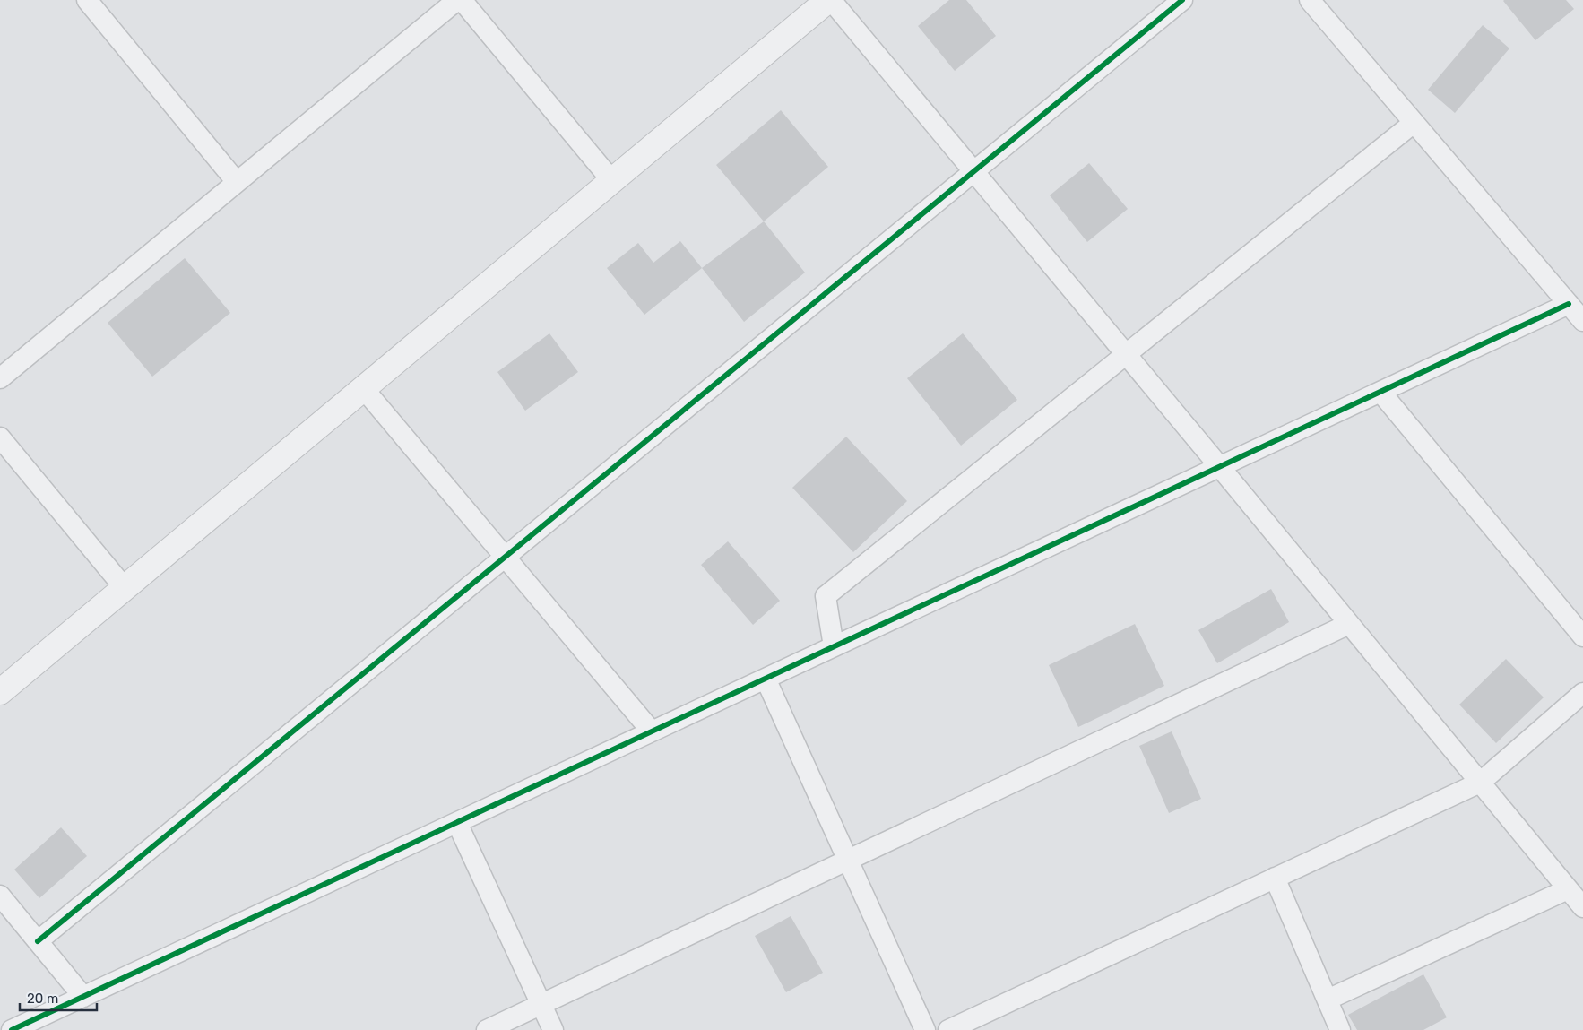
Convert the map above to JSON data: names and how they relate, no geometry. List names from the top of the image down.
{
  "scale_bar": "20 m"
}
